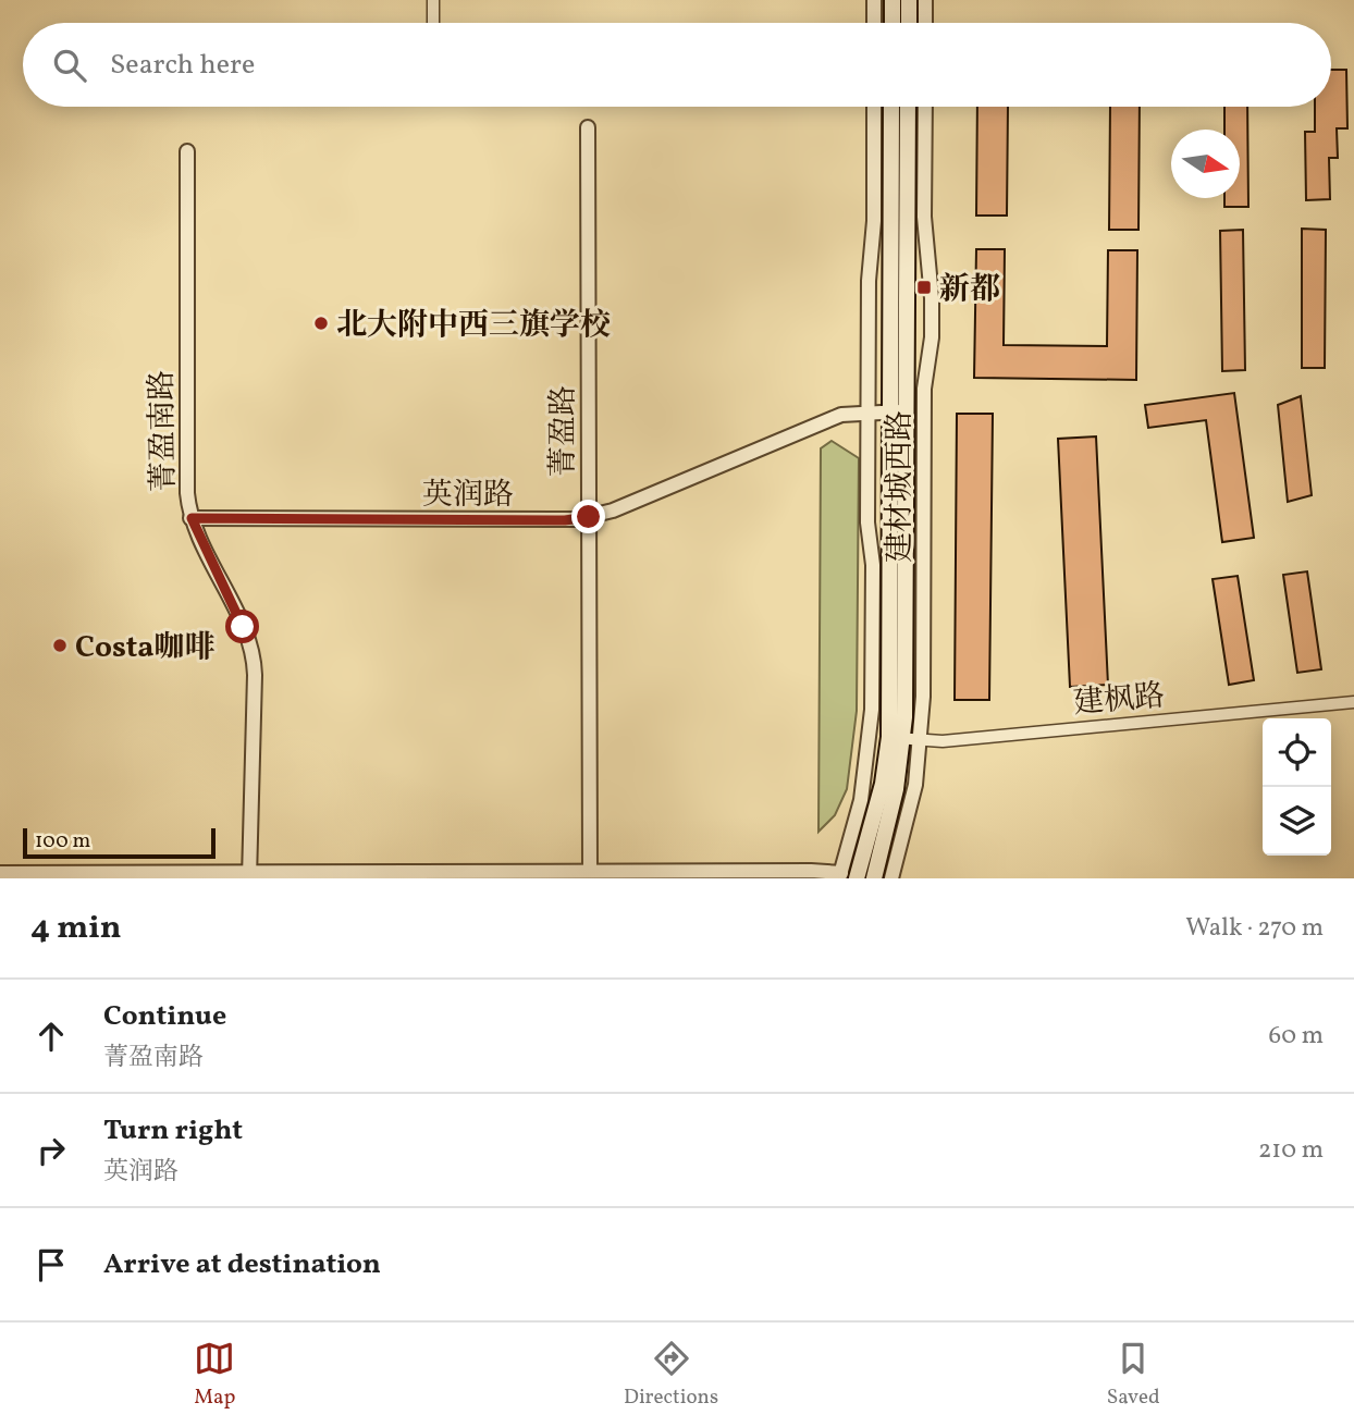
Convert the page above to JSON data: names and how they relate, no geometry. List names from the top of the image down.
{
  "streets": {
    "main road": ["建材城西路"],
    "street": [
      "菁盈南路",
      "菁盈路",
      "英润路",
      "建枫路"
    ]
  },
  "crossings": [
    ["菁盈南路", "英润路"],
    ["菁盈路", "英润路"],
    ["建材城西路", "英润路"],
    ["建材城西路", "建枫路"]
  ],
  "places": {
    "transit": ["新都"],
    "other": ["北大附中西三旗学校", "Costa咖啡"]
  },
  "scale_bar": "100 m",
  "north": "right",
  "page": {
    "search": "Search here",
    "scale": "100 m",
    "heading": ["4 min", "Walk · 270 m"],
    "list": [
      ["Continue", "菁盈南路", "60 m"],
      ["Turn right", "英润路", "210 m"],
      "Arrive at destination"
    ],
    "nav": ["Map", "Directions", "Saved"]
  }
}
